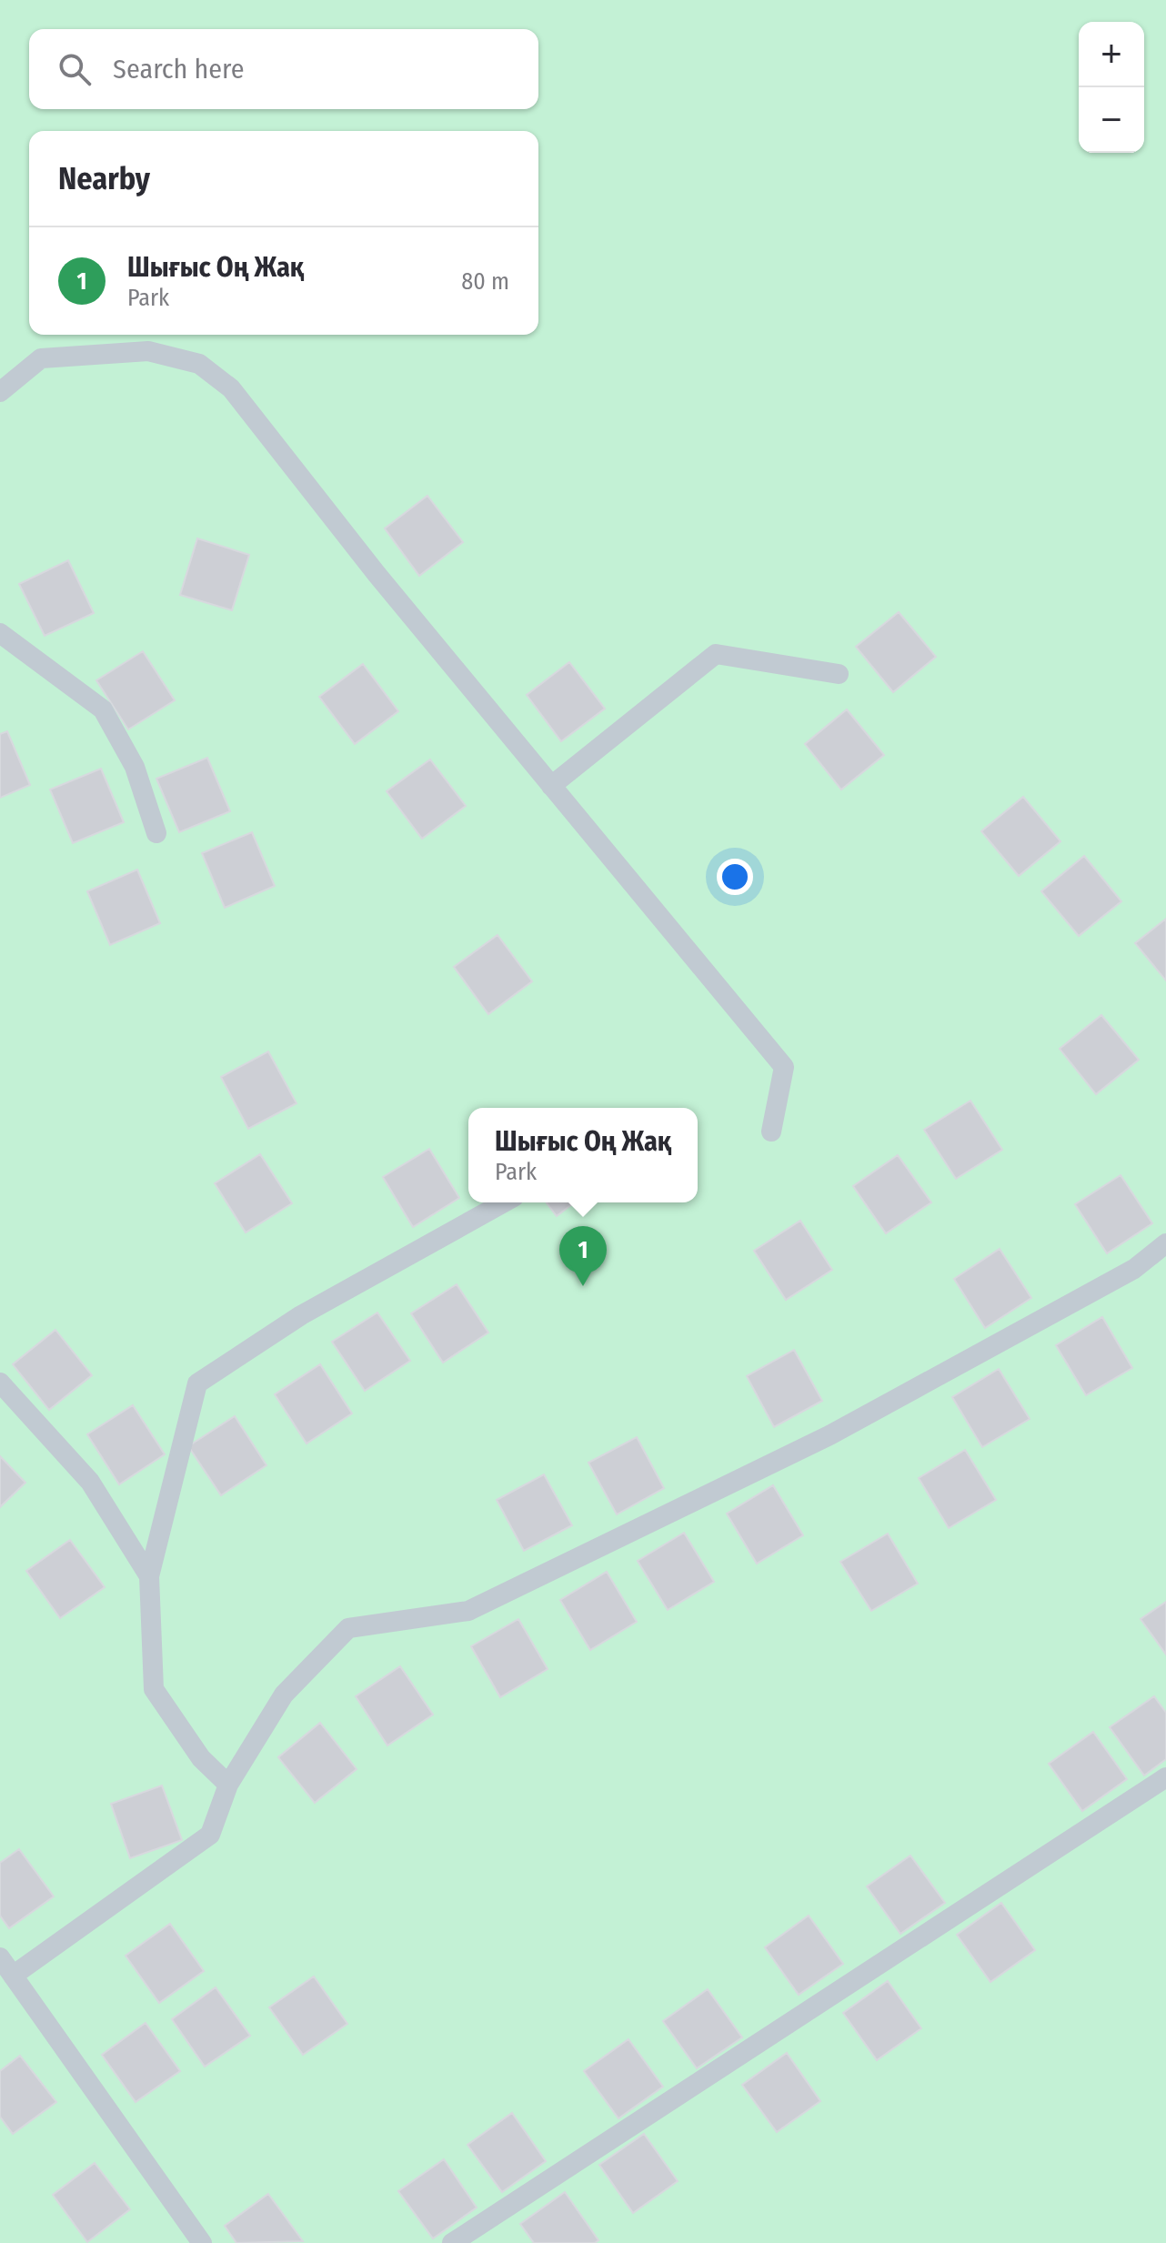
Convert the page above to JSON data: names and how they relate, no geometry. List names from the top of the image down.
{
  "page": {
    "map_buttons": ["+", "−"],
    "search": "Search here",
    "heading": "Nearby",
    "list": [
      {
        "mark": "1",
        "name": "Шығыс Оң Жақ",
        "note": "Park",
        "value": "80 m"
      }
    ],
    "popup": ["Шығыс Оң Жақ", "Park"],
    "pins": "1"
  }
}
